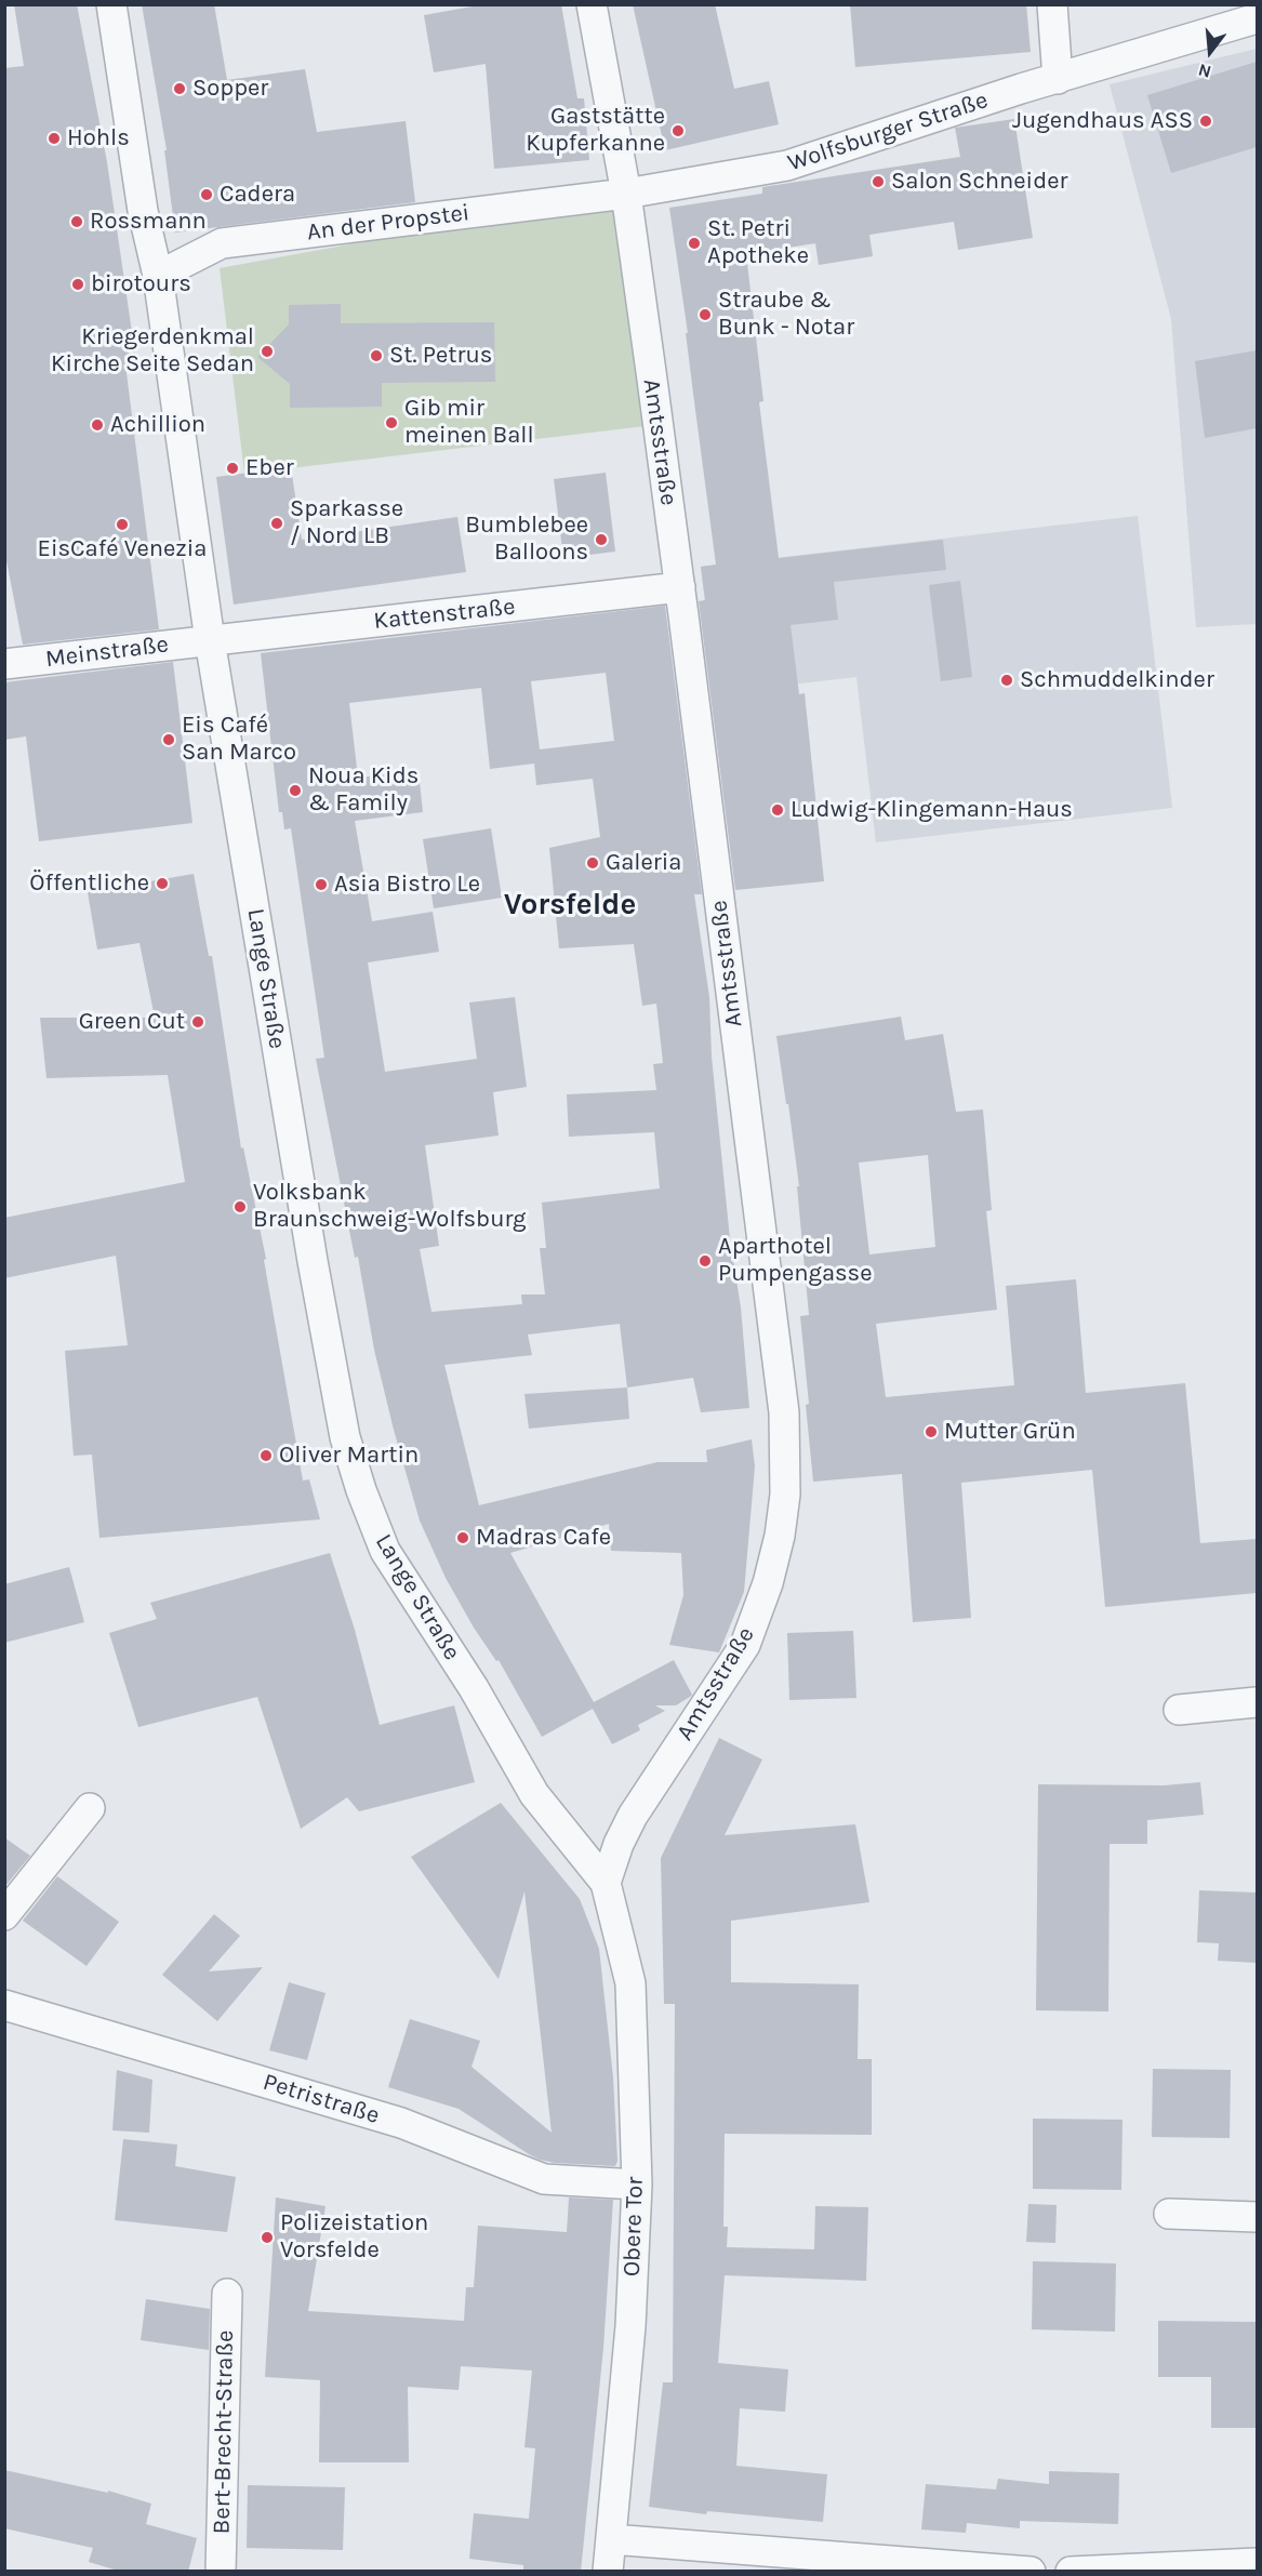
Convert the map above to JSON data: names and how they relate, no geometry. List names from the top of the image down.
{
  "streets": {
    "street": [
      "Wolfsburger Straße",
      "An der Propstei",
      "Amtsstraße",
      "Kattenstraße",
      "Meinstraße",
      "Lange Straße",
      "Petristraße",
      "Obere Tor",
      "Bert-Brecht-Straße"
    ]
  },
  "crossings": [
    ["Wolfsburger Straße", "An der Propstei"],
    ["Wolfsburger Straße", "Amtsstraße"],
    ["An der Propstei", "Amtsstraße"],
    ["An der Propstei", "Lange Straße"],
    ["Amtsstraße", "Kattenstraße"],
    ["Amtsstraße", "Lange Straße"],
    ["Amtsstraße", "Obere Tor"],
    ["Kattenstraße", "Meinstraße"],
    ["Kattenstraße", "Lange Straße"],
    ["Meinstraße", "Lange Straße"],
    ["Lange Straße", "Obere Tor"],
    ["Petristraße", "Obere Tor"]
  ],
  "districts": ["Vorsfelde"],
  "places": [
    "Sopper",
    "Jugendhaus ASS",
    "Gaststätte Kupferkanne",
    "Hohls",
    "Salon Schneider",
    "Cadera",
    "Rossmann",
    "St. Petri Apotheke",
    "birotours",
    "Straube & Bunk - Notar",
    "Kriegerdenkmal Kirche Seite Sedan",
    "St. Petrus",
    "Gib mir meinen Ball",
    "Achillion",
    "Eber",
    "Sparkasse / Nord LB",
    "EisCafé Venezia",
    "Bumblebee Balloons",
    "Schmuddelkinder",
    "Eis Café San Marco",
    "Noua Kids & Family",
    "Ludwig-Klingemann-Haus",
    "Galeria",
    "Öffentliche",
    "Asia Bistro Le",
    "Green Cut",
    "Volksbank Braunschweig-Wolfsburg",
    "Aparthotel Pumpengasse",
    "Mutter Grün",
    "Oliver Martin",
    "Madras Cafe",
    "Polizeistation Vorsfelde"
  ],
  "north": "bottom"
}
